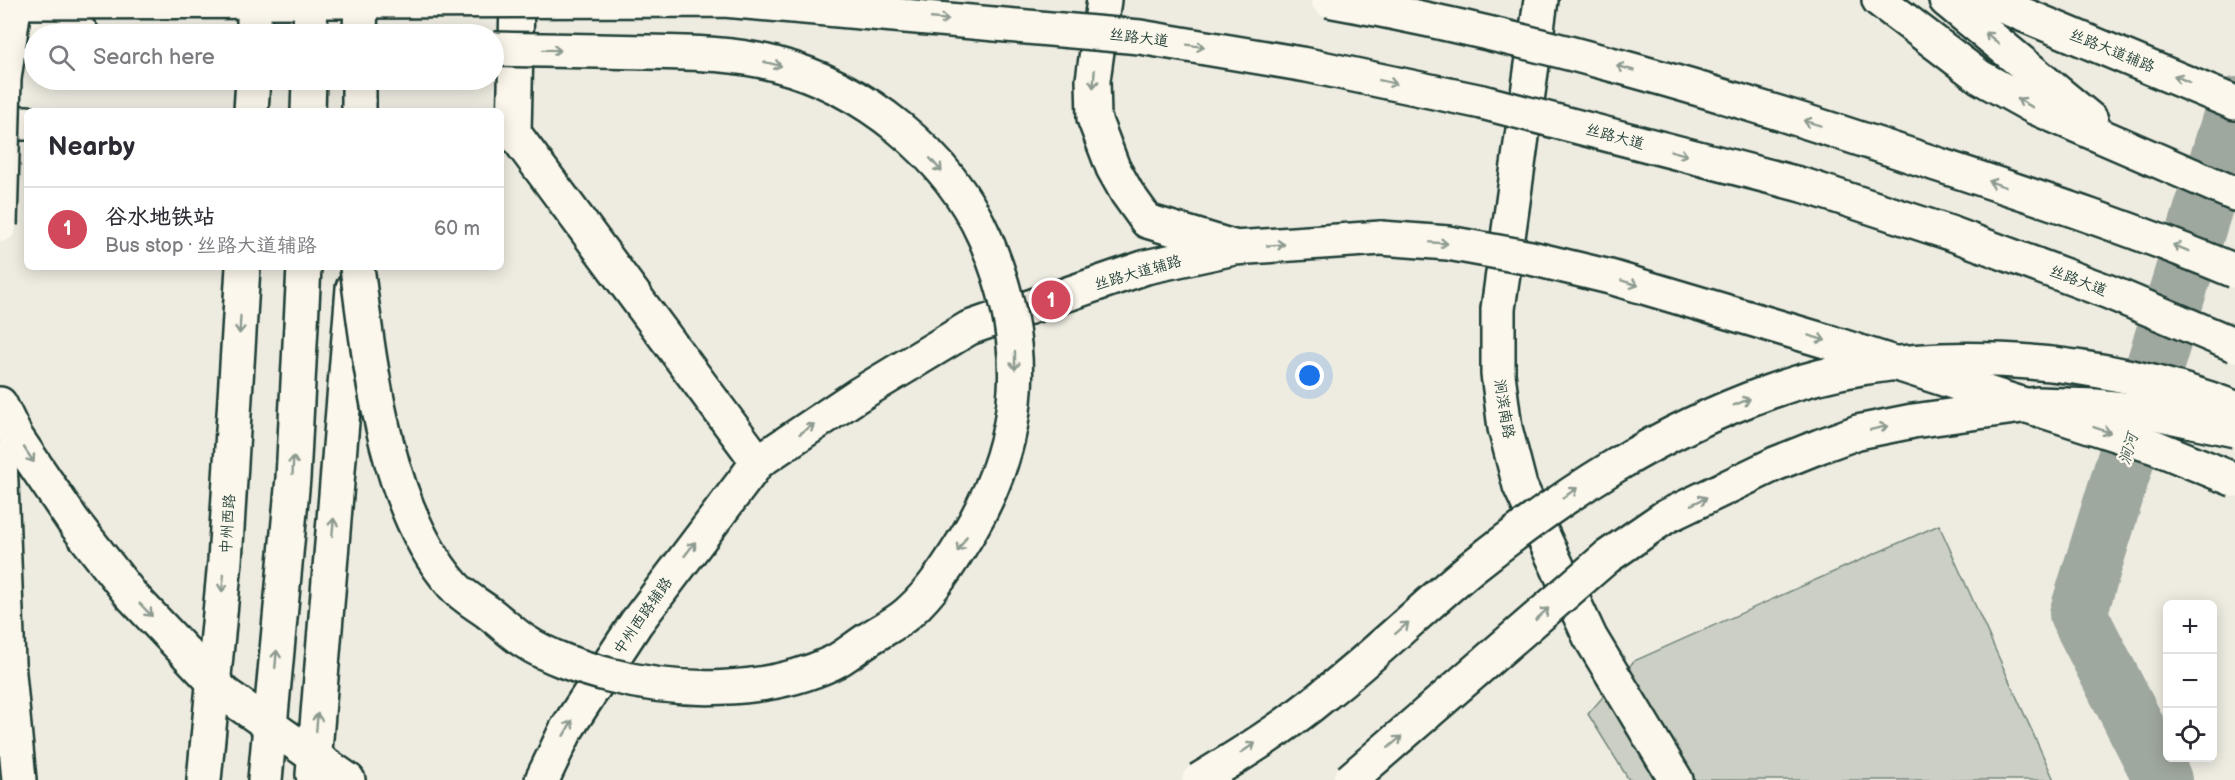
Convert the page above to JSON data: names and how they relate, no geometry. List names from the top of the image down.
{
  "streets": {
    "main road": [
      "丝路大道",
      "丝路大道辅路",
      "涧滨南路",
      "中州西路",
      "中州西路辅路"
    ]
  },
  "crossings": [
    ["丝路大道辅路", "中州西路辅路"]
  ],
  "one_way": ["中州西路辅路"],
  "water": ["涧河"],
  "page": {
    "search": "Search here",
    "heading": "Nearby",
    "list": [
      {
        "mark": "1",
        "name": "谷水地铁站",
        "note": "Bus stop · 丝路大道辅路",
        "value": "60 m"
      }
    ],
    "pins": "1",
    "map_buttons": ["+", "−"]
  }
}
